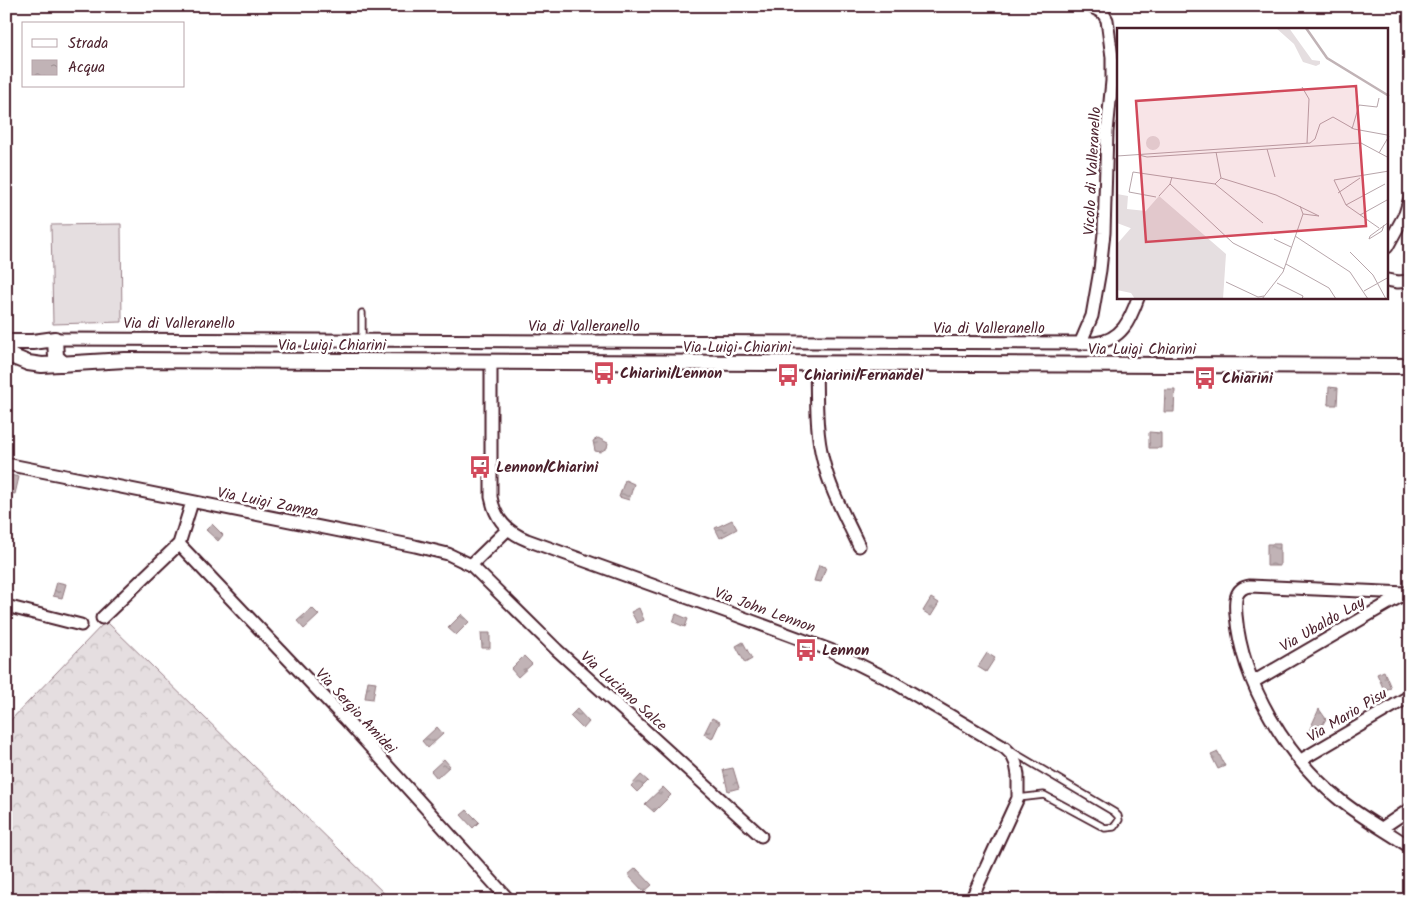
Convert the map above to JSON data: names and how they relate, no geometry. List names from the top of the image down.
{
  "streets": {
    "street": [
      "Vicolo di Valleranello",
      "Via di Valleranello",
      "Via Luigi Chiarini",
      "Via Luigi Zampa",
      "Via John Lennon",
      "Via Ubaldo Lay",
      "Via Luciano Salce",
      "Via Sergio Amidei",
      "Via Mario Pisu"
    ]
  },
  "crossings": [
    ["Vicolo di Valleranello", "Via di Valleranello"],
    ["Via Luigi Zampa", "Via Luciano Salce"]
  ],
  "places": {
    "bus stop": [
      "Chiarini/Lennon",
      "Chiarini/Fernandel",
      "Chiarini",
      "Lennon/Chiarini",
      "Lennon"
    ]
  },
  "legend": ["Strada", "Acqua"]
}
